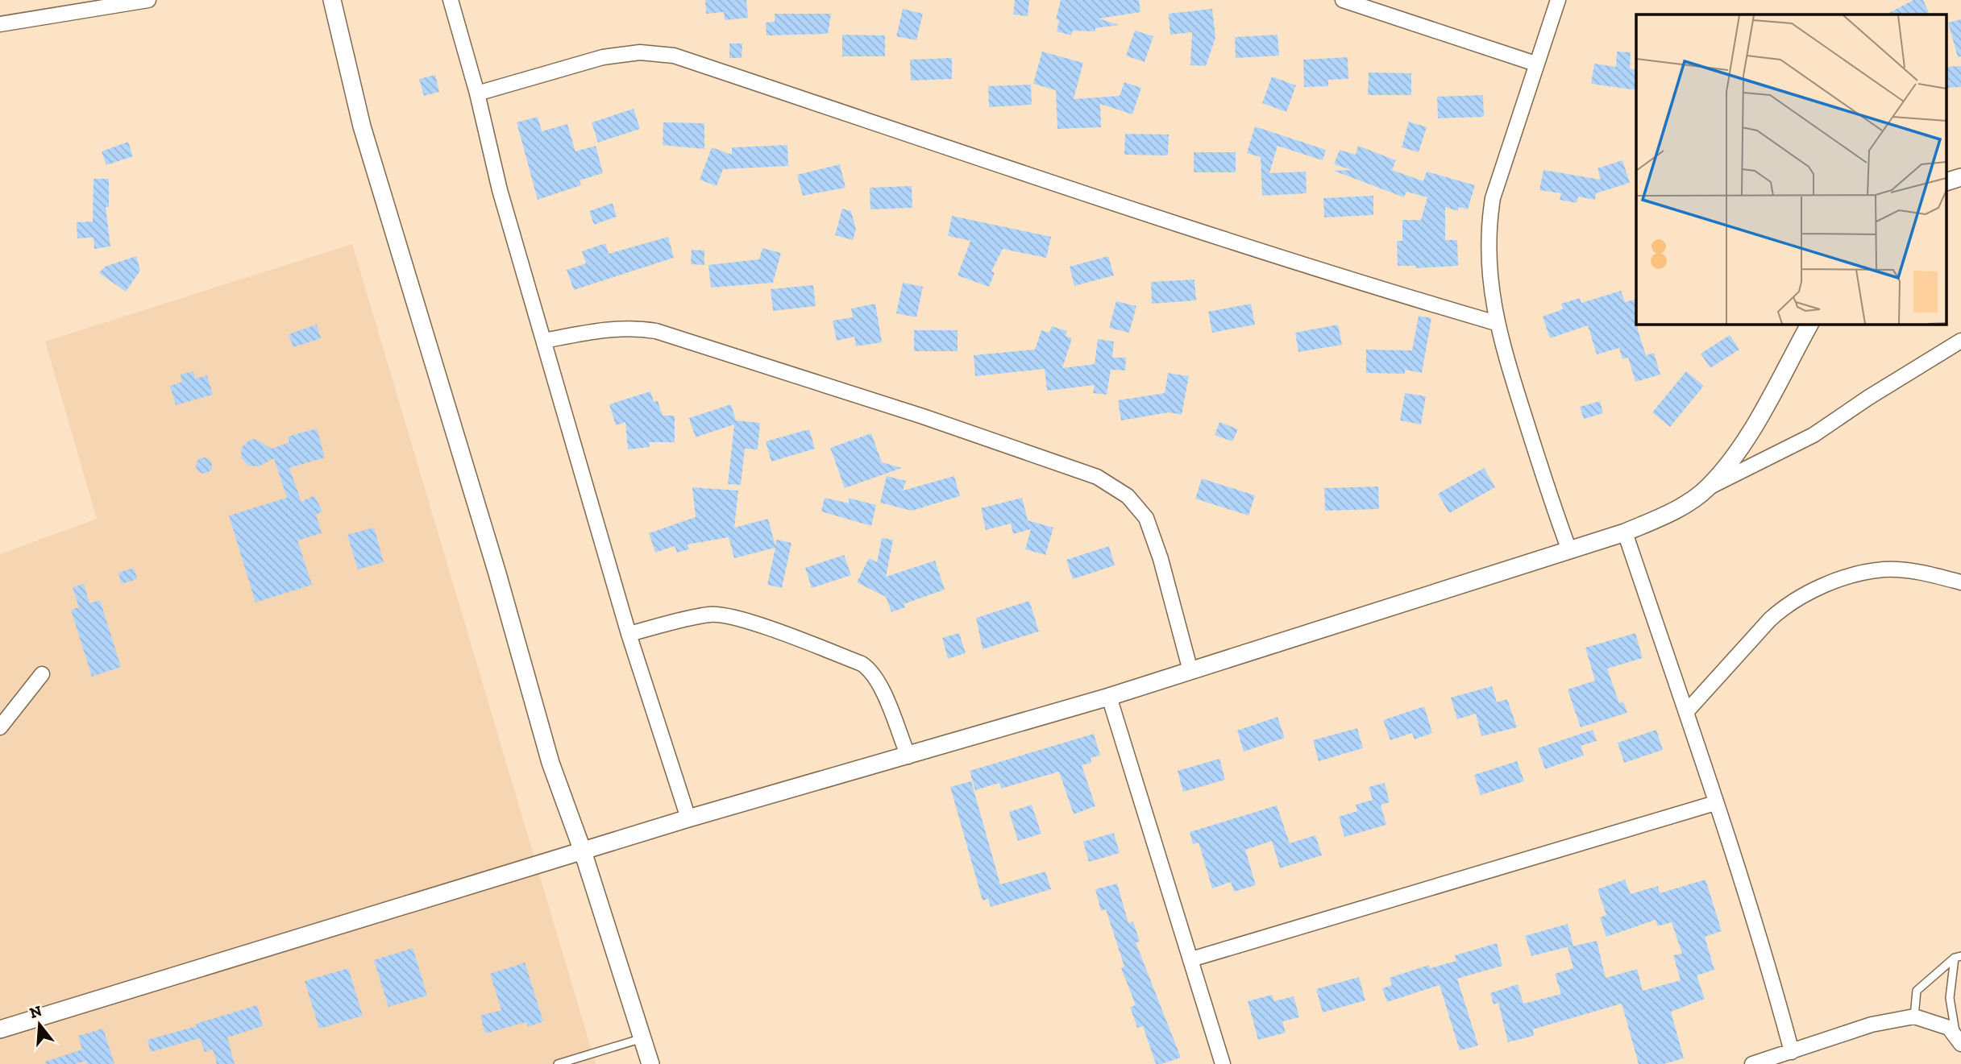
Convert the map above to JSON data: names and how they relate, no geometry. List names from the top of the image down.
{
  "north": "top"
}
